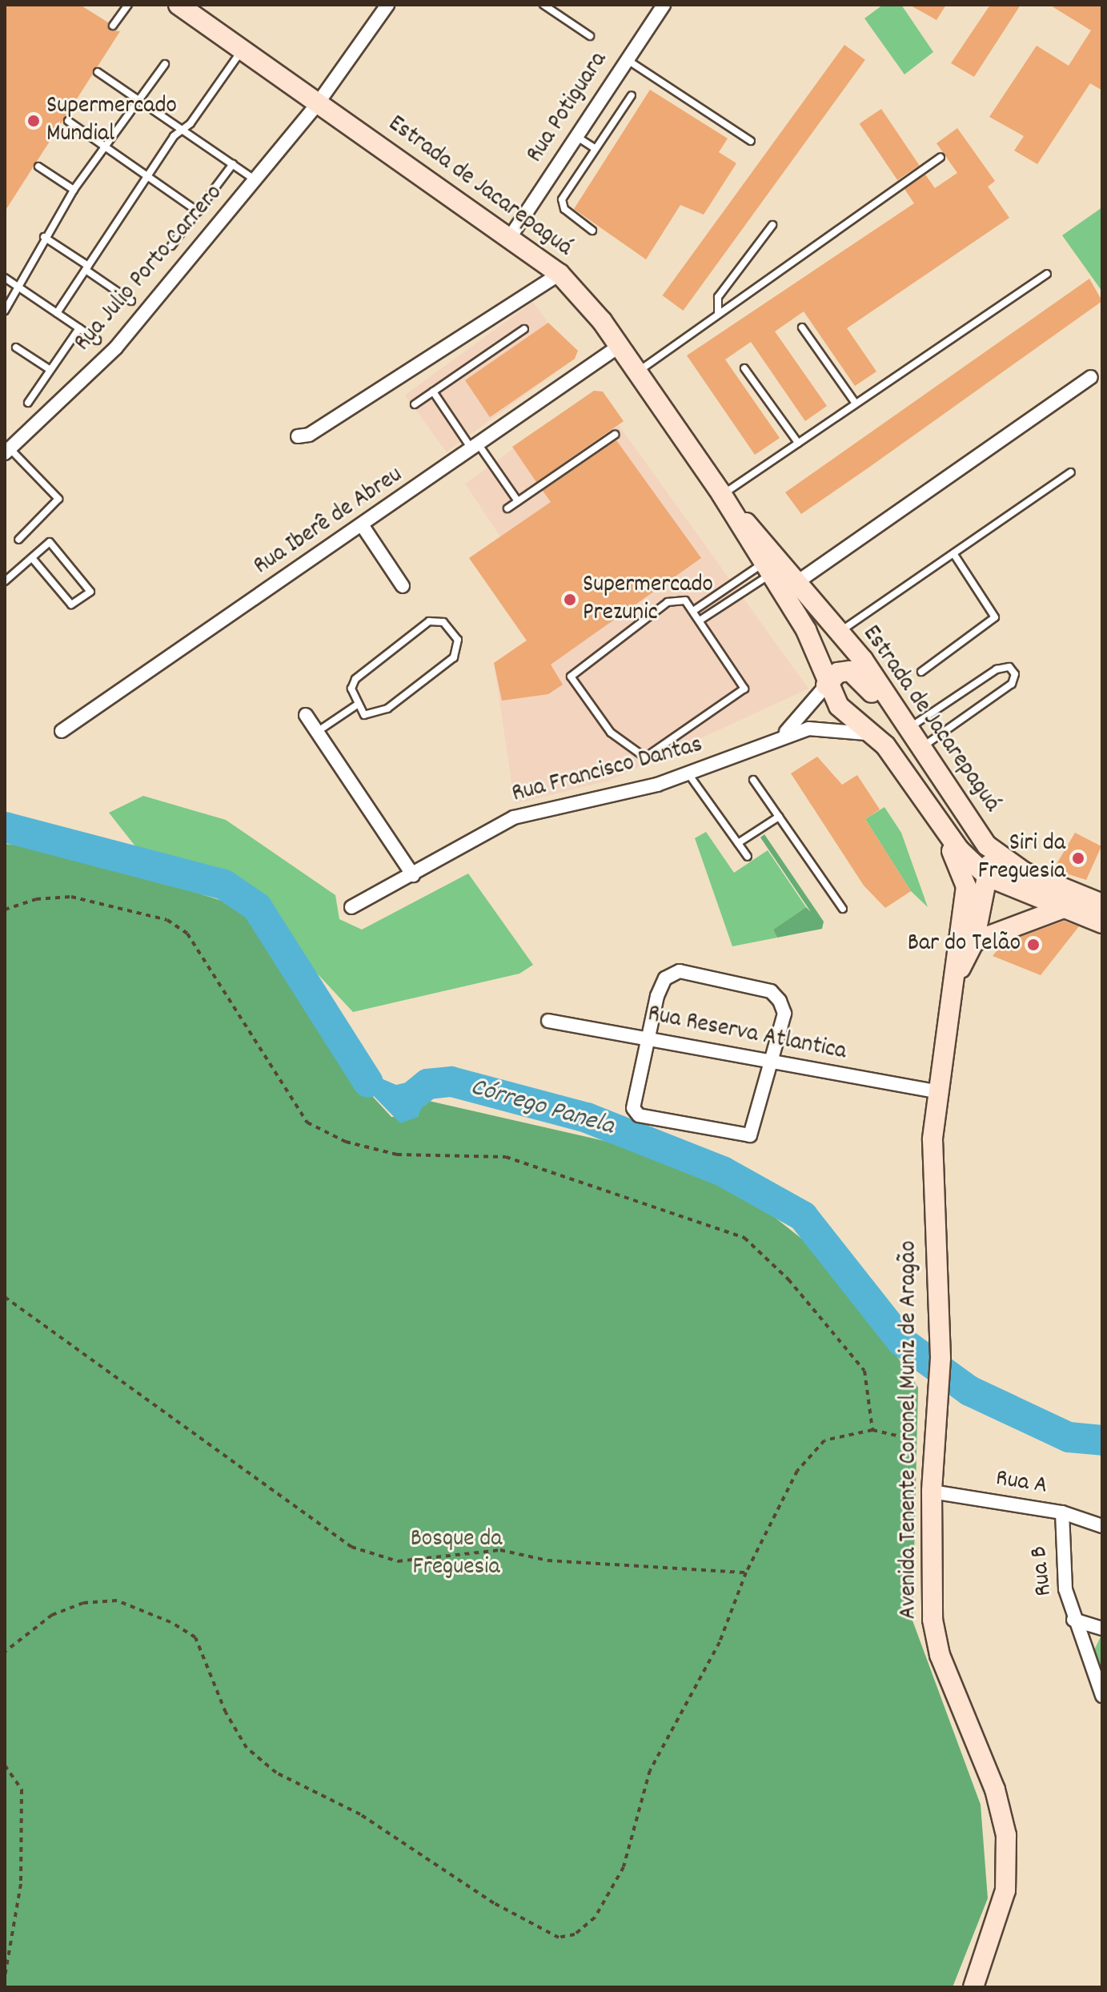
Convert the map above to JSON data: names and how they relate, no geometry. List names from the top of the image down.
{
  "streets": {
    "main road": ["Estrada de Jacarepaguá", "Avenida Tenente Coronel Muniz de Aragão"],
    "street": [
      "Rua Potiguara",
      "Rua Julio Porto Carrero",
      "Rua Iberê de Abreu",
      "Rua Francisco Dantas",
      "Rua Reserva Atlantica",
      "Rua A",
      "Rua B"
    ]
  },
  "crossings": [
    ["Rua Potiguara", "Estrada de Jacarepaguá"],
    ["Estrada de Jacarepaguá", "Rua Julio Porto Carrero"],
    ["Estrada de Jacarepaguá", "Rua Iberê de Abreu"],
    ["Estrada de Jacarepaguá", "Rua Francisco Dantas"],
    ["Estrada de Jacarepaguá", "Avenida Tenente Coronel Muniz de Aragão"],
    ["Rua Reserva Atlantica", "Avenida Tenente Coronel Muniz de Aragão"],
    ["Avenida Tenente Coronel Muniz de Aragão", "Rua A"],
    ["Rua A", "Rua B"]
  ],
  "water": ["Córrego Panela"],
  "parks": ["Bosque da Freguesia"],
  "places": [
    "Supermercado Mundial",
    "Supermercado Prezunic",
    "Siri da Freguesia",
    "Bar do Telão"
  ]
}
